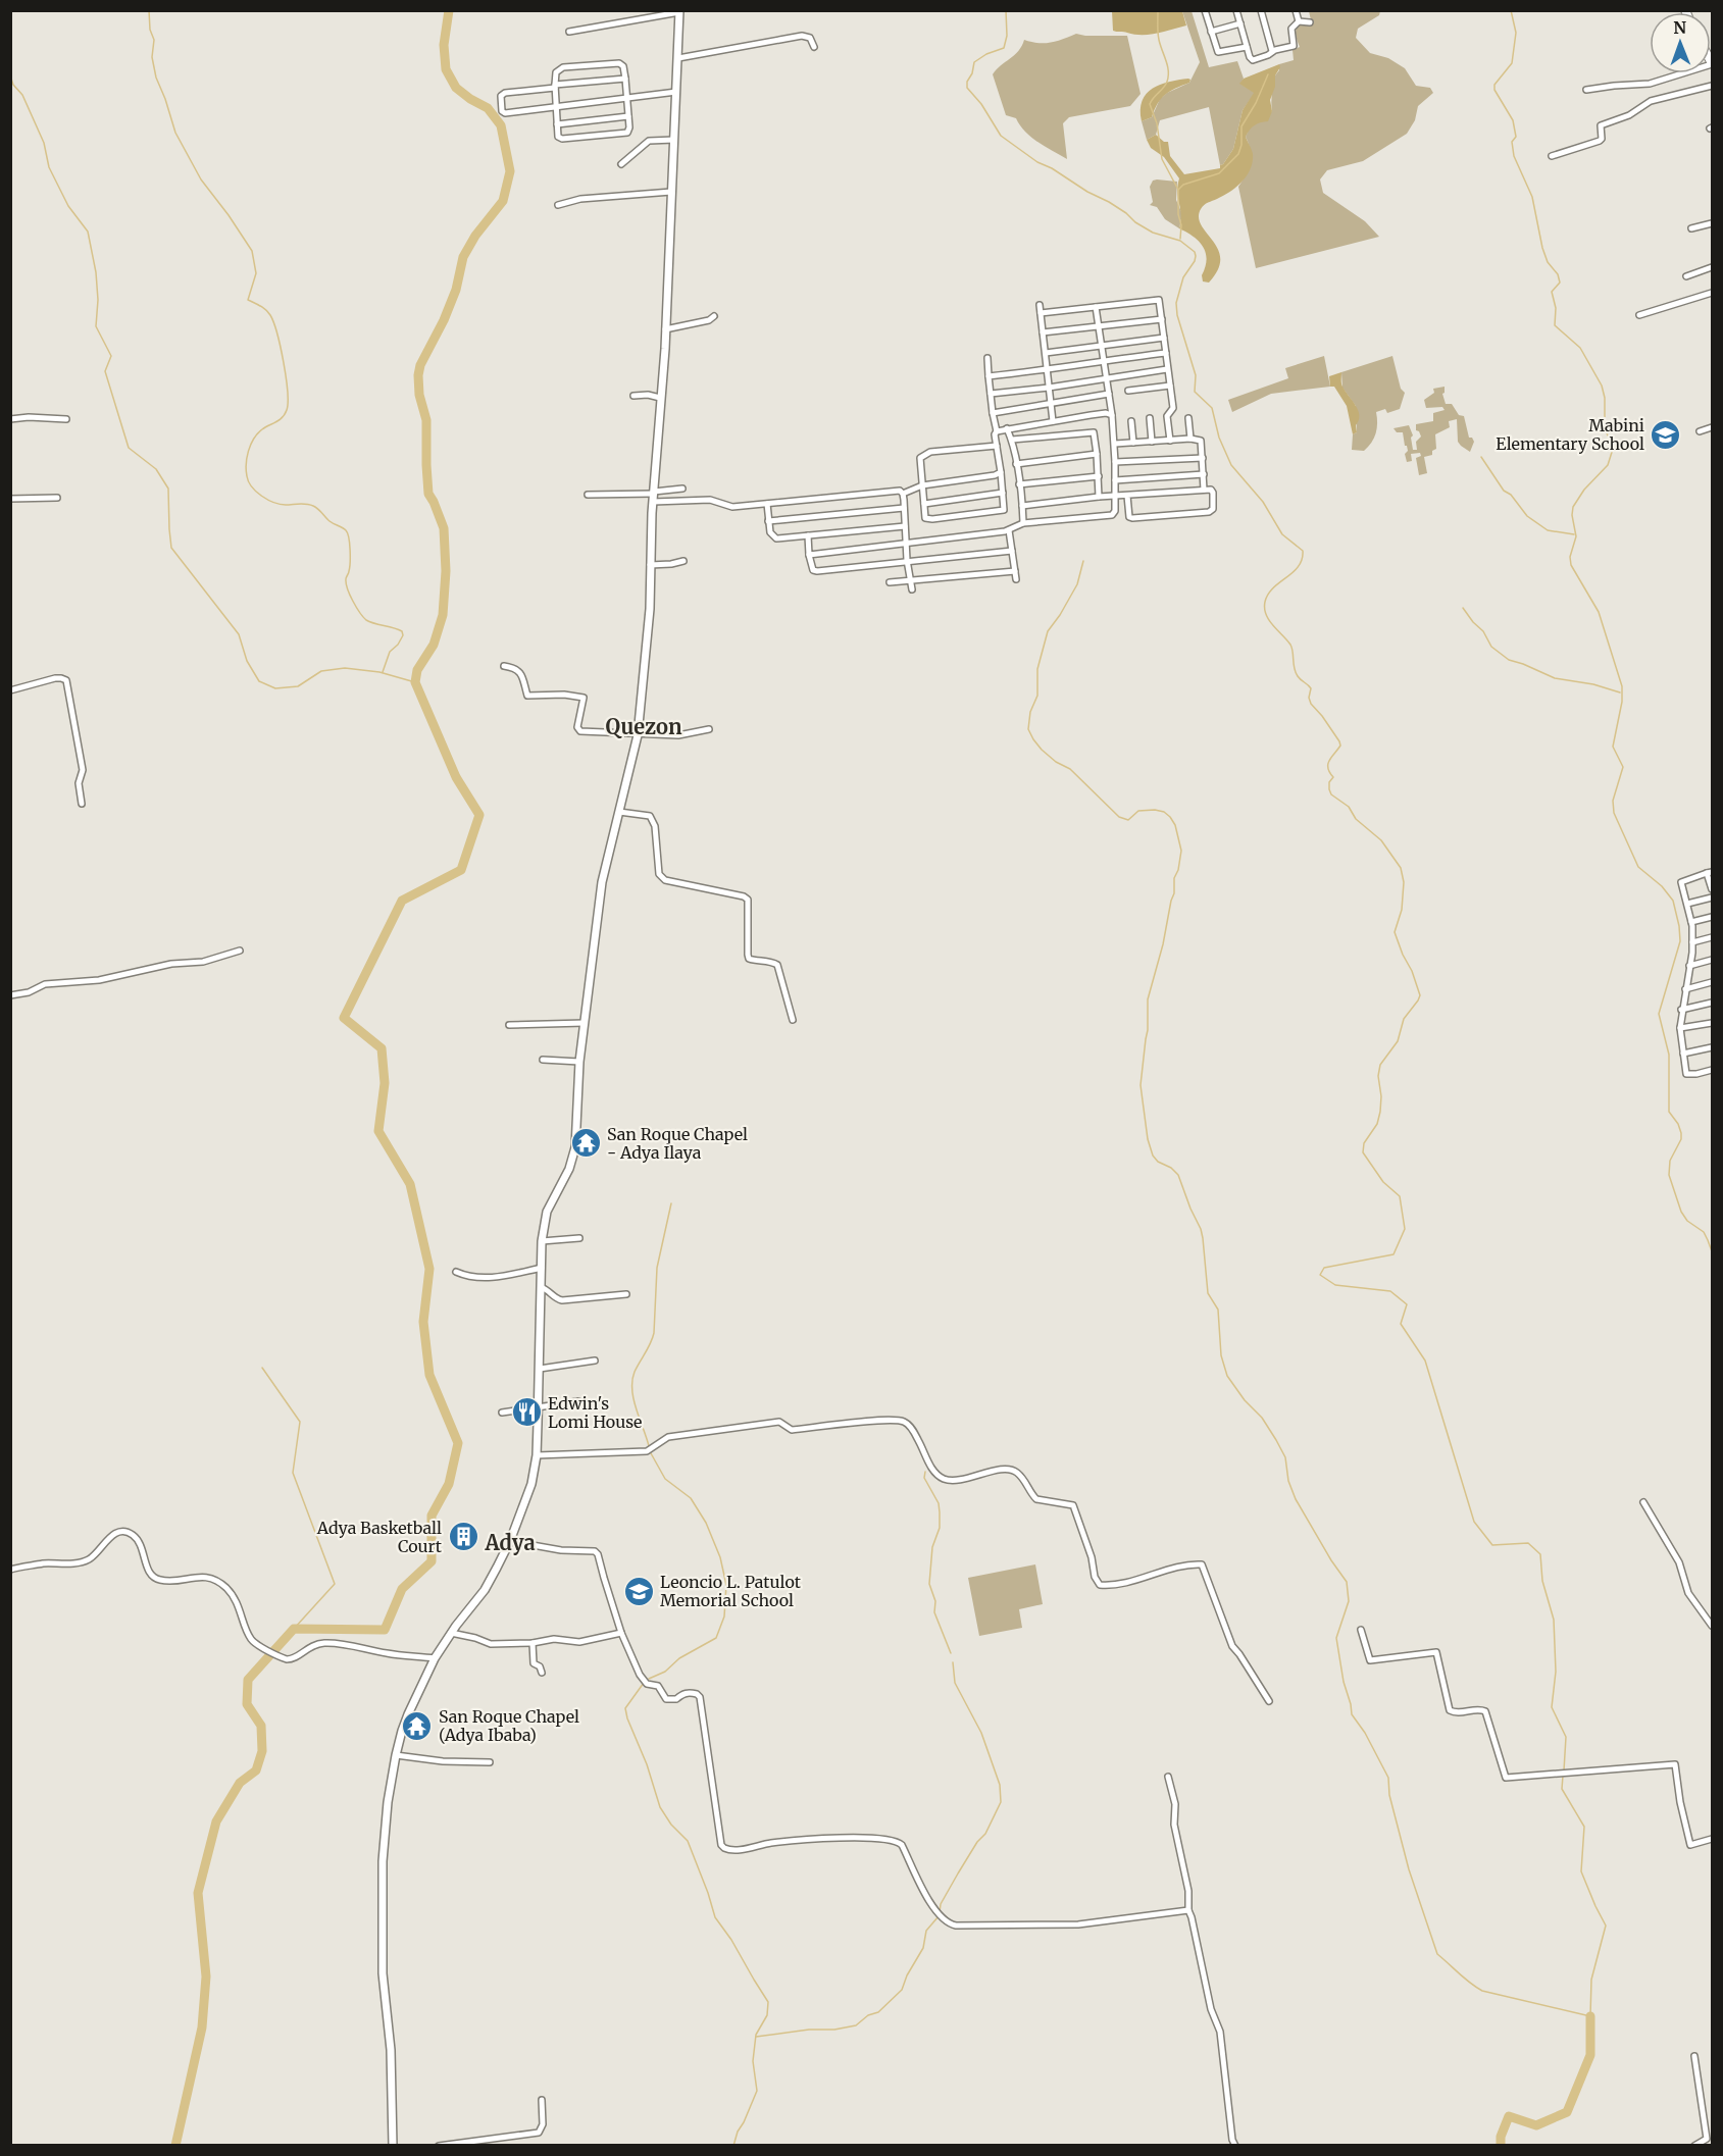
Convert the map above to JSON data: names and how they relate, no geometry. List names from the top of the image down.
{
  "districts": ["Quezon", "Adya"],
  "places": {
    "school or university": ["Mabini Elementary School", "Leoncio L. Patulot Memorial School"],
    "temple": ["San Roque Chapel - Adya Ilaya", "San Roque Chapel (Adya Ibaba)"],
    "restaurant": ["Edwin's Lomi House"],
    "building": ["Adya Basketball Court"]
  },
  "north": "top"
}
